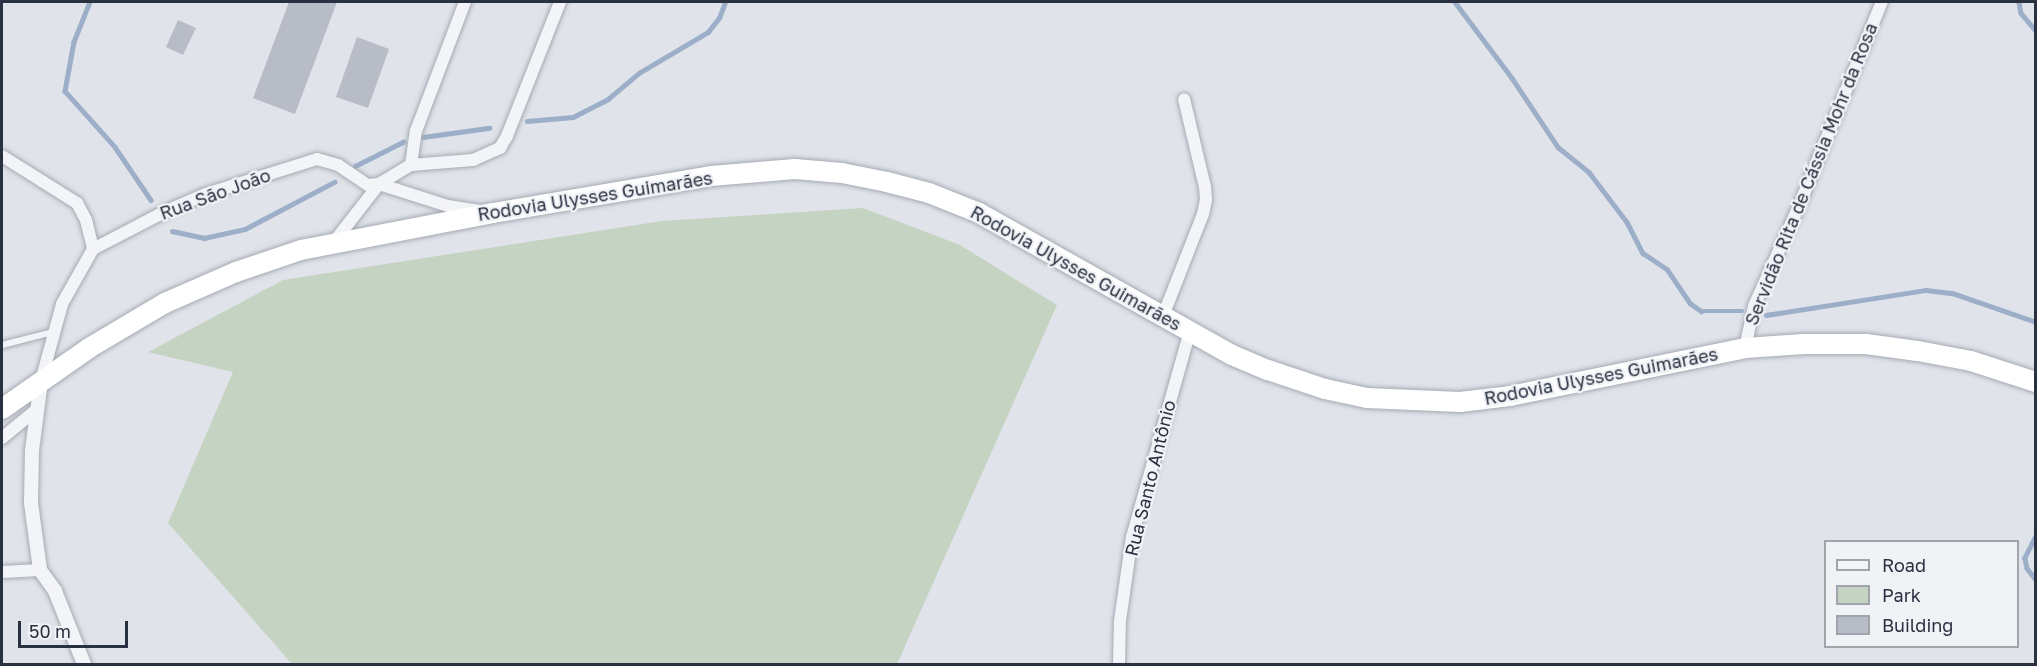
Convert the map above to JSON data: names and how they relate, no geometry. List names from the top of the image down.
{
  "streets": {
    "highway": ["Rodovia Ulysses Guimarães"],
    "street": ["Servidão Rita de Cássia Mohr da Rosa", "Rua São João", "Rua Santo Antônio"]
  },
  "crossings": [
    ["Servidão Rita de Cássia Mohr da Rosa", "Rodovia Ulysses Guimarães"],
    ["Rua São João", "Rodovia Ulysses Guimarães"],
    ["Rodovia Ulysses Guimarães", "Rua Santo Antônio"]
  ],
  "legend": ["Road", "Park", "Building"],
  "scale_bar": "50 m"
}
